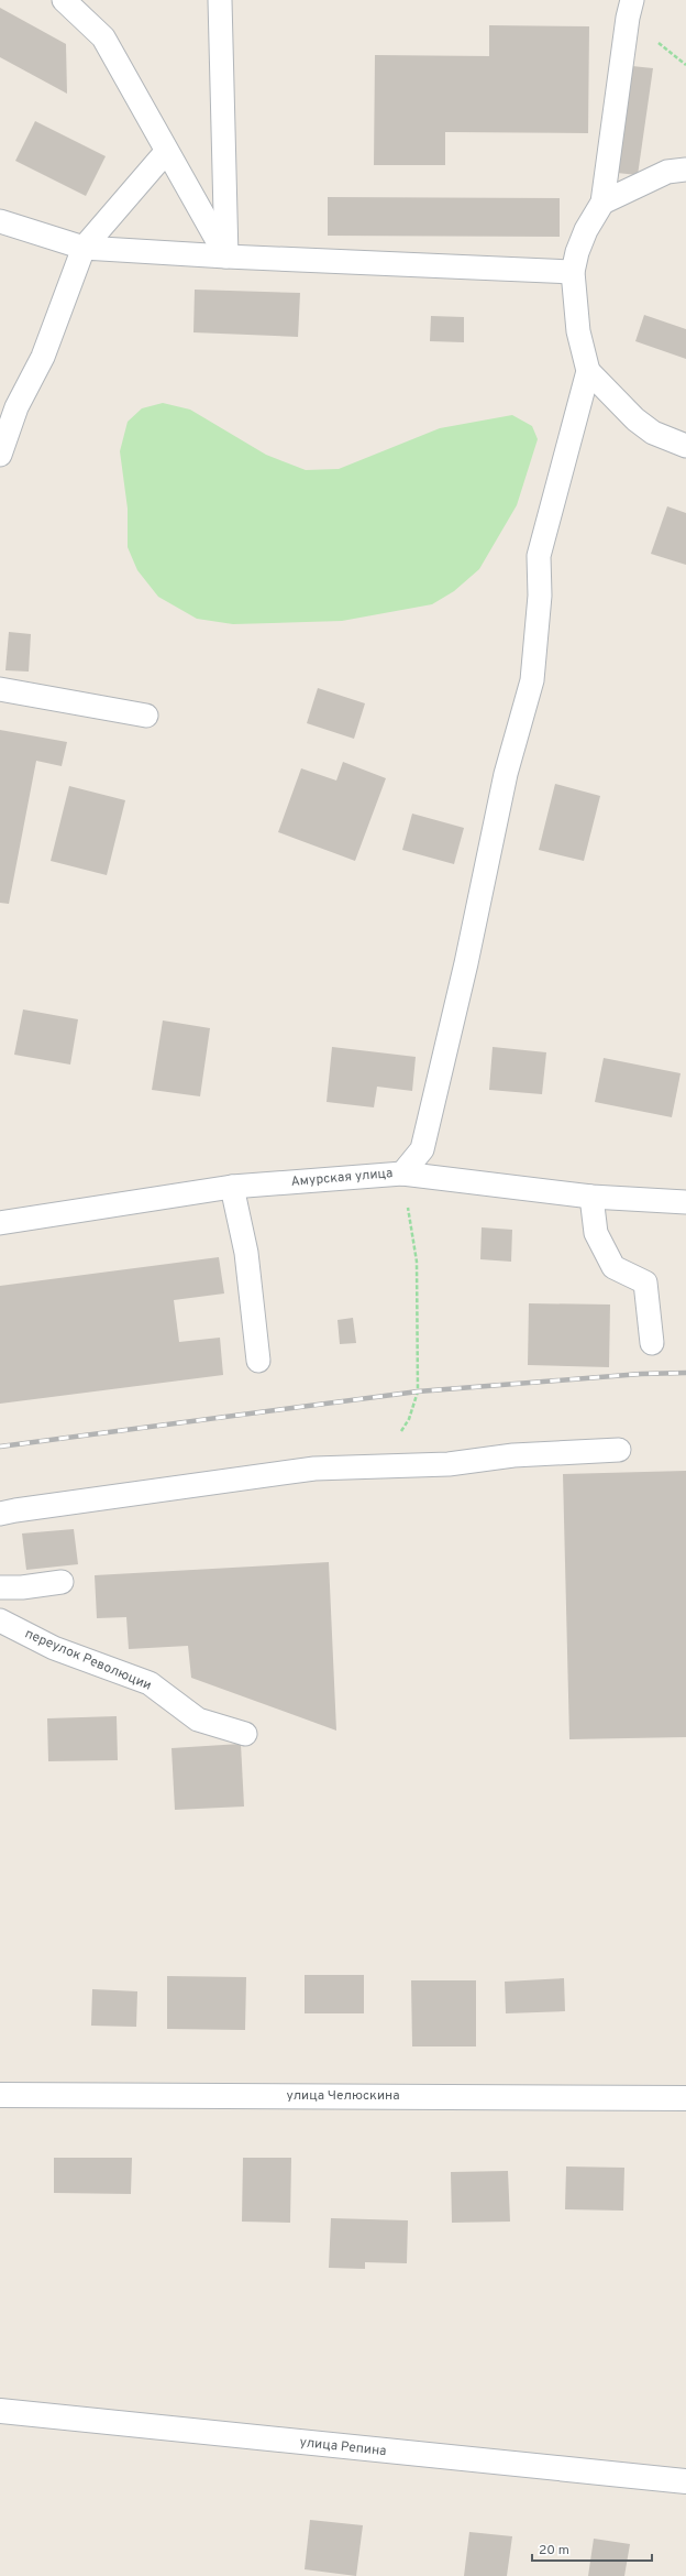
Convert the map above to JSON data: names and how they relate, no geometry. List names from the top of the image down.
{
  "streets": {
    "street": ["улица Челюскина", "улица Репина"],
    "lane": ["Амурская улица", "переулок Революции"]
  },
  "scale_bar": "20 m"
}
